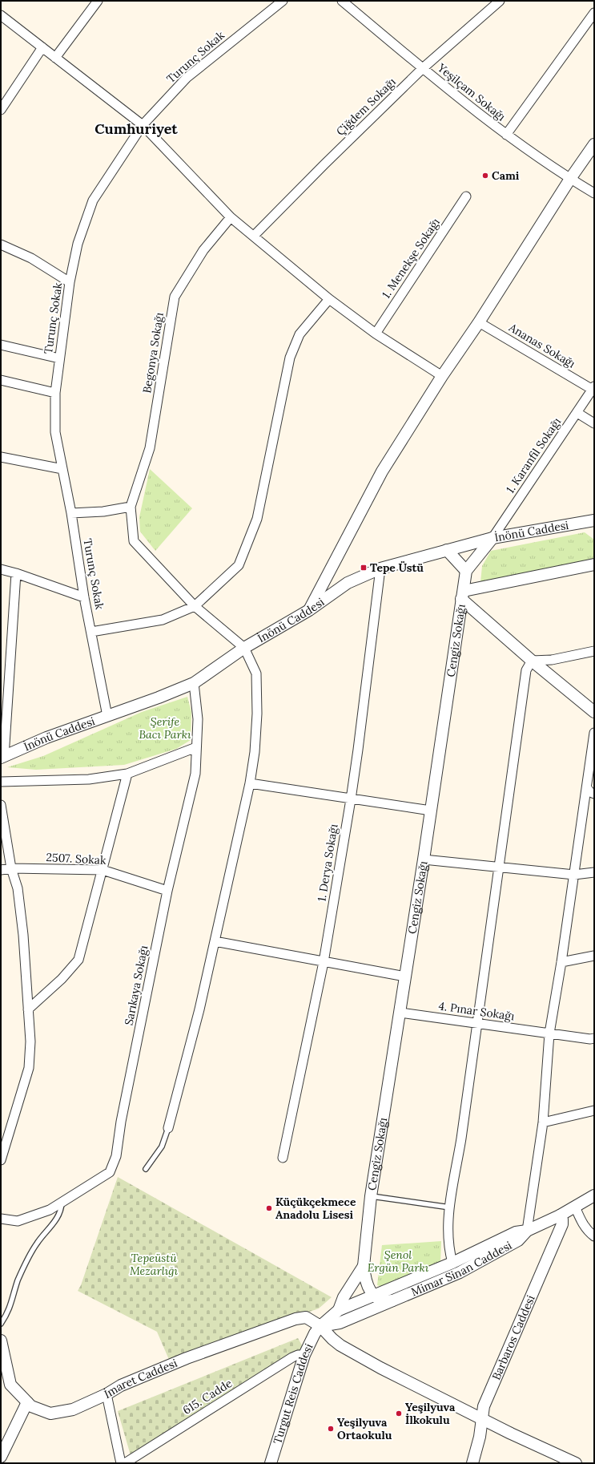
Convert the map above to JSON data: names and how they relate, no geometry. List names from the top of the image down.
{
  "streets": {
    "street": [
      "Turunç Sokak",
      "Yeşilçam Sokağı",
      "Çiğdem Sokağı",
      "1. Menekşe Sokağı",
      "Ananas Sokağı",
      "Begonya Sokağı",
      "1. Karanfil Sokağı",
      "İnönü Caddesi",
      "Cengiz Sokağı",
      "2507. Sokak",
      "1. Derya Sokağı",
      "Sarıkaya Sokağı",
      "4. Pınar Sokağı",
      "Mimar Sinan Caddesi",
      "Barbaros Caddesi",
      "İmaret Caddesi",
      "Turgut Reis Caddesi",
      "615. Cadde"
    ]
  },
  "crossings": [
    ["Turunç Sokak", "İnönü Caddesi"],
    ["Yeşilçam Sokağı", "Çiğdem Sokağı"],
    ["Ananas Sokağı", "1. Karanfil Sokağı"],
    ["1. Karanfil Sokağı", "İnönü Caddesi"],
    ["İnönü Caddesi", "1. Derya Sokağı"],
    ["İnönü Caddesi", "Sarıkaya Sokağı"],
    ["Cengiz Sokağı", "4. Pınar Sokağı"],
    ["Cengiz Sokağı", "Turgut Reis Caddesi"],
    ["2507. Sokak", "Sarıkaya Sokağı"],
    ["Mimar Sinan Caddesi", "Barbaros Caddesi"],
    ["Mimar Sinan Caddesi", "İmaret Caddesi"],
    ["Mimar Sinan Caddesi", "Turgut Reis Caddesi"],
    ["Barbaros Caddesi", "İmaret Caddesi"],
    ["İmaret Caddesi", "Turgut Reis Caddesi"],
    ["Turgut Reis Caddesi", "615. Cadde"]
  ],
  "districts": ["Cumhuriyet"],
  "parks": ["Şerife Bacı Parkı", "Şenol Ergün Parkı", "Tepeüstü Mezarlığı"],
  "places": {
    "other": [
      "Cami",
      "Küçükçekmece Anadolu Lisesi",
      "Yeşilyuva İlkokulu",
      "Yeşilyuva Ortaokulu"
    ],
    "transit": ["Tepe Üstü"]
  }
}
